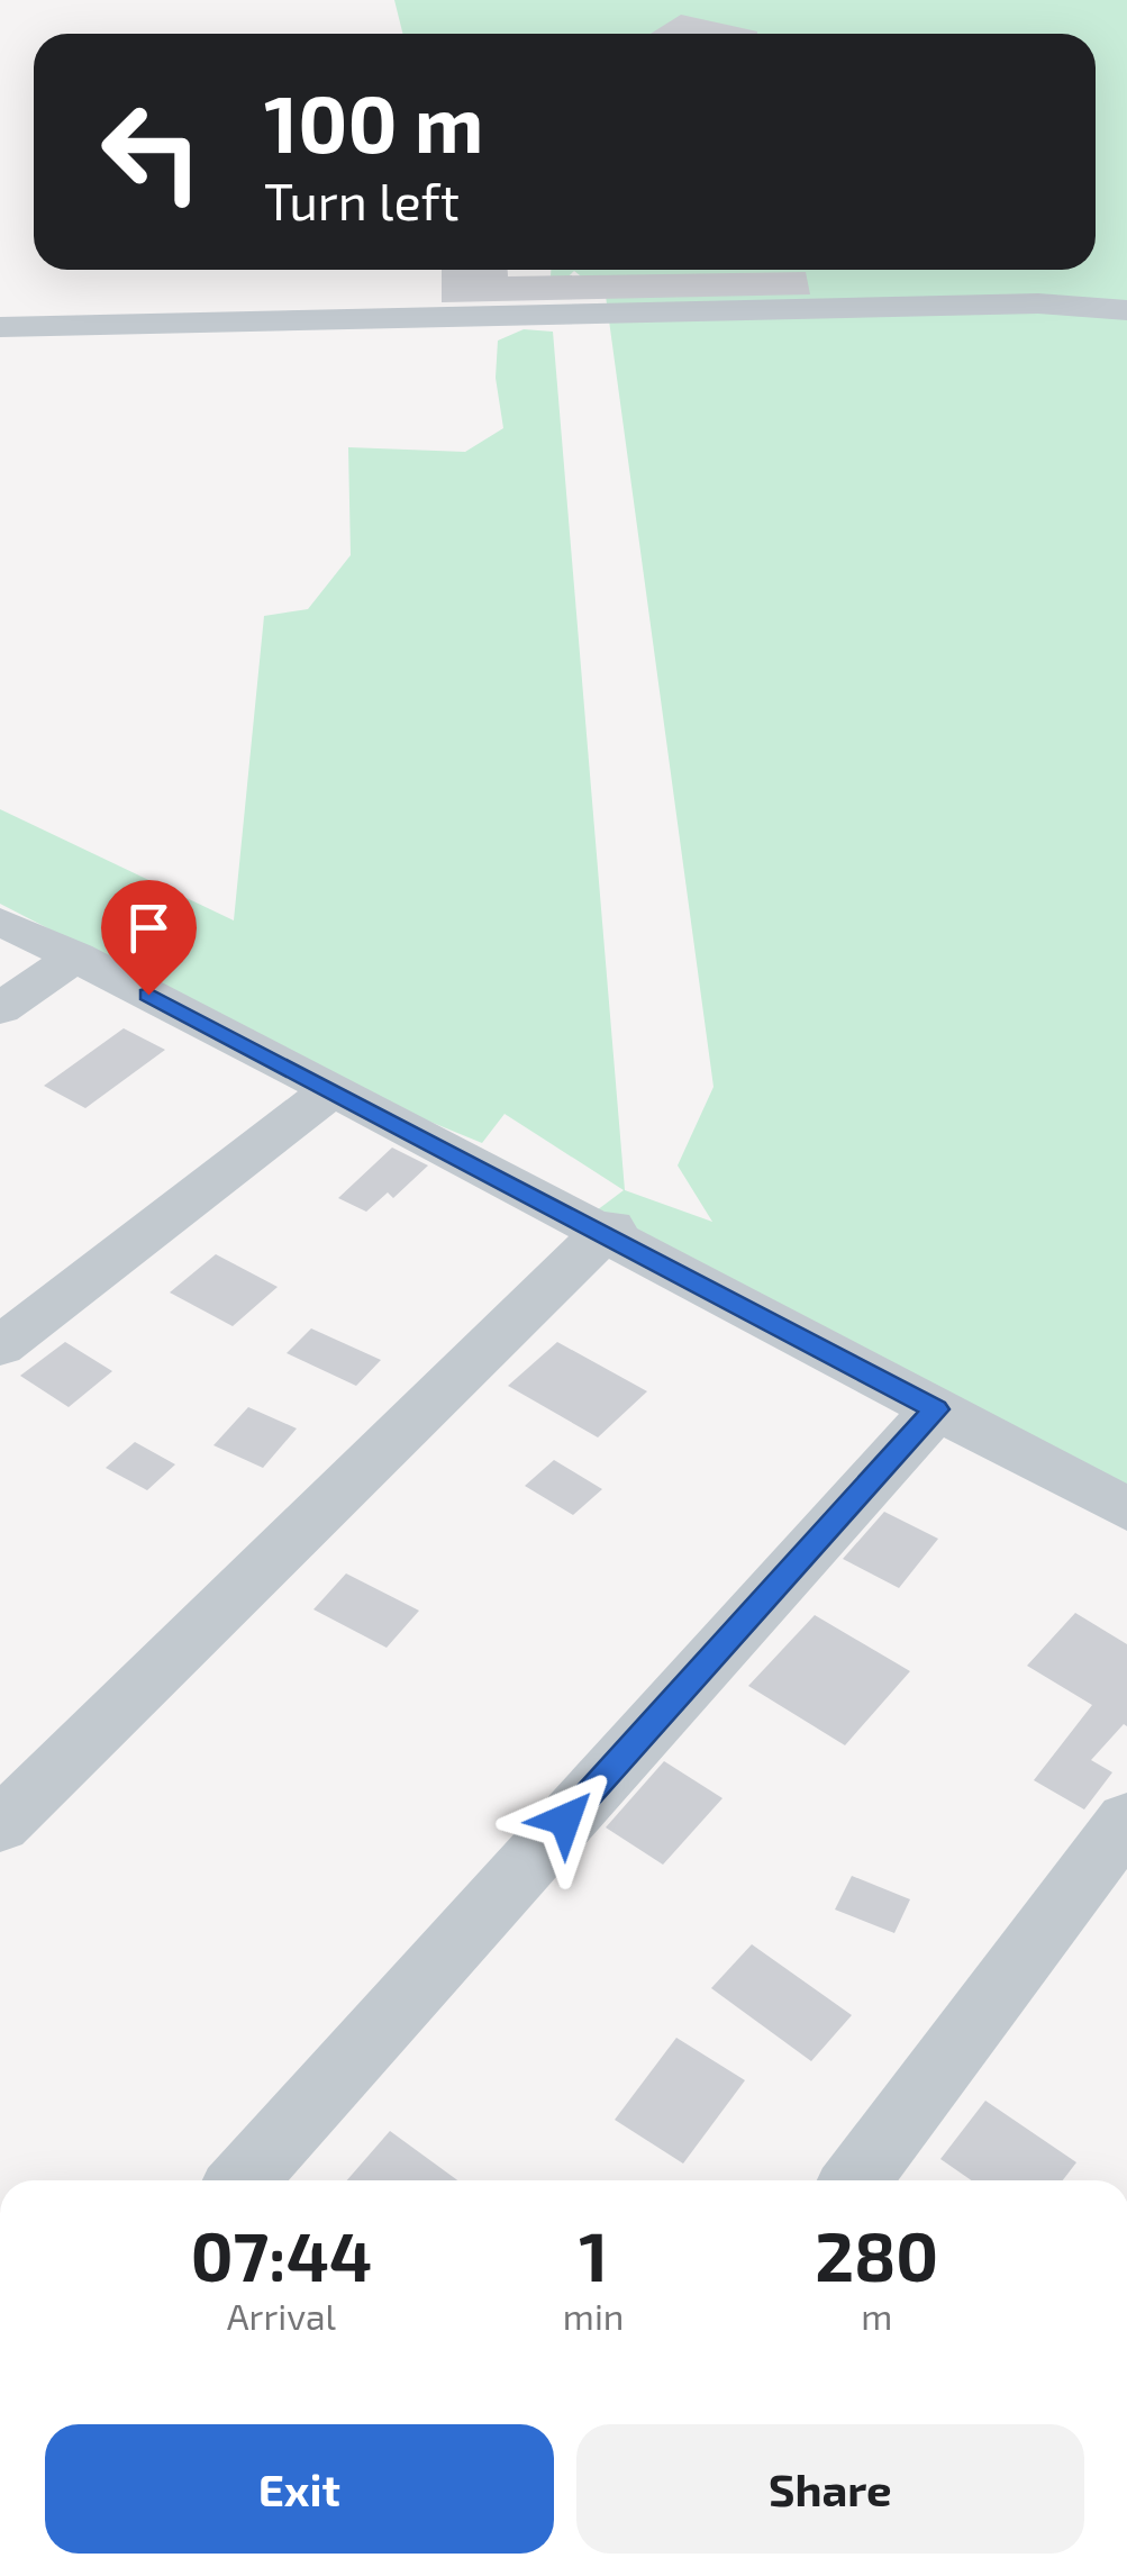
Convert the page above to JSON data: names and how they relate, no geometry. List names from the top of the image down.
{
  "page": {
    "turn": ["100 m", "Turn left"],
    "eta": [
      "07:44",
      "Arrival",
      "1",
      "min",
      "280",
      "m"
    ],
    "buttons": ["Exit", "Share"]
  }
}
